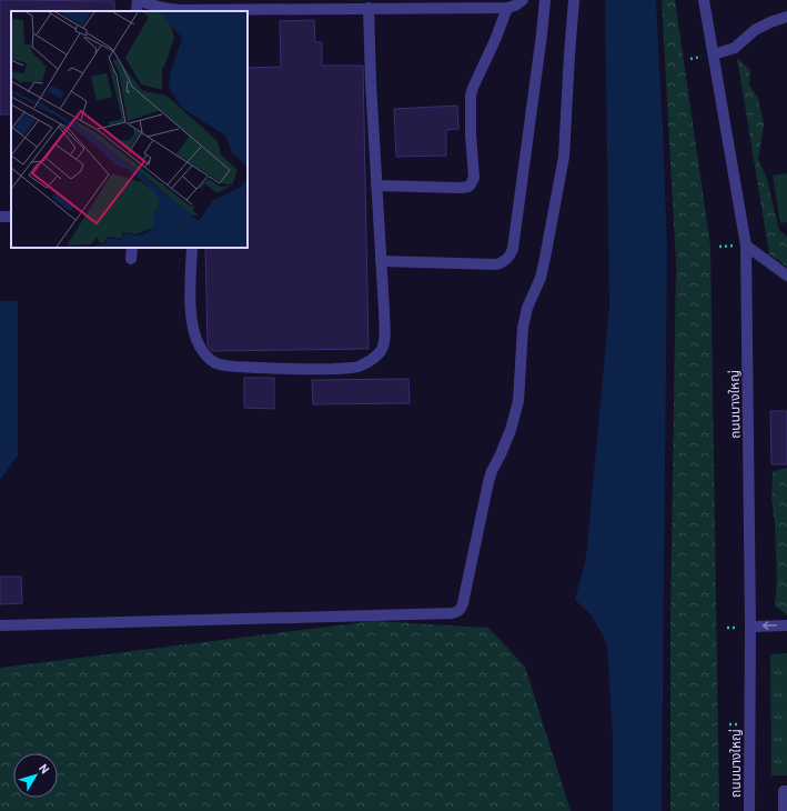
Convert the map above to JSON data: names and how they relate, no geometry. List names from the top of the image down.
{
  "streets": {
    "street": ["ถนนบางใหญ่"]
  },
  "north": "top right"
}
